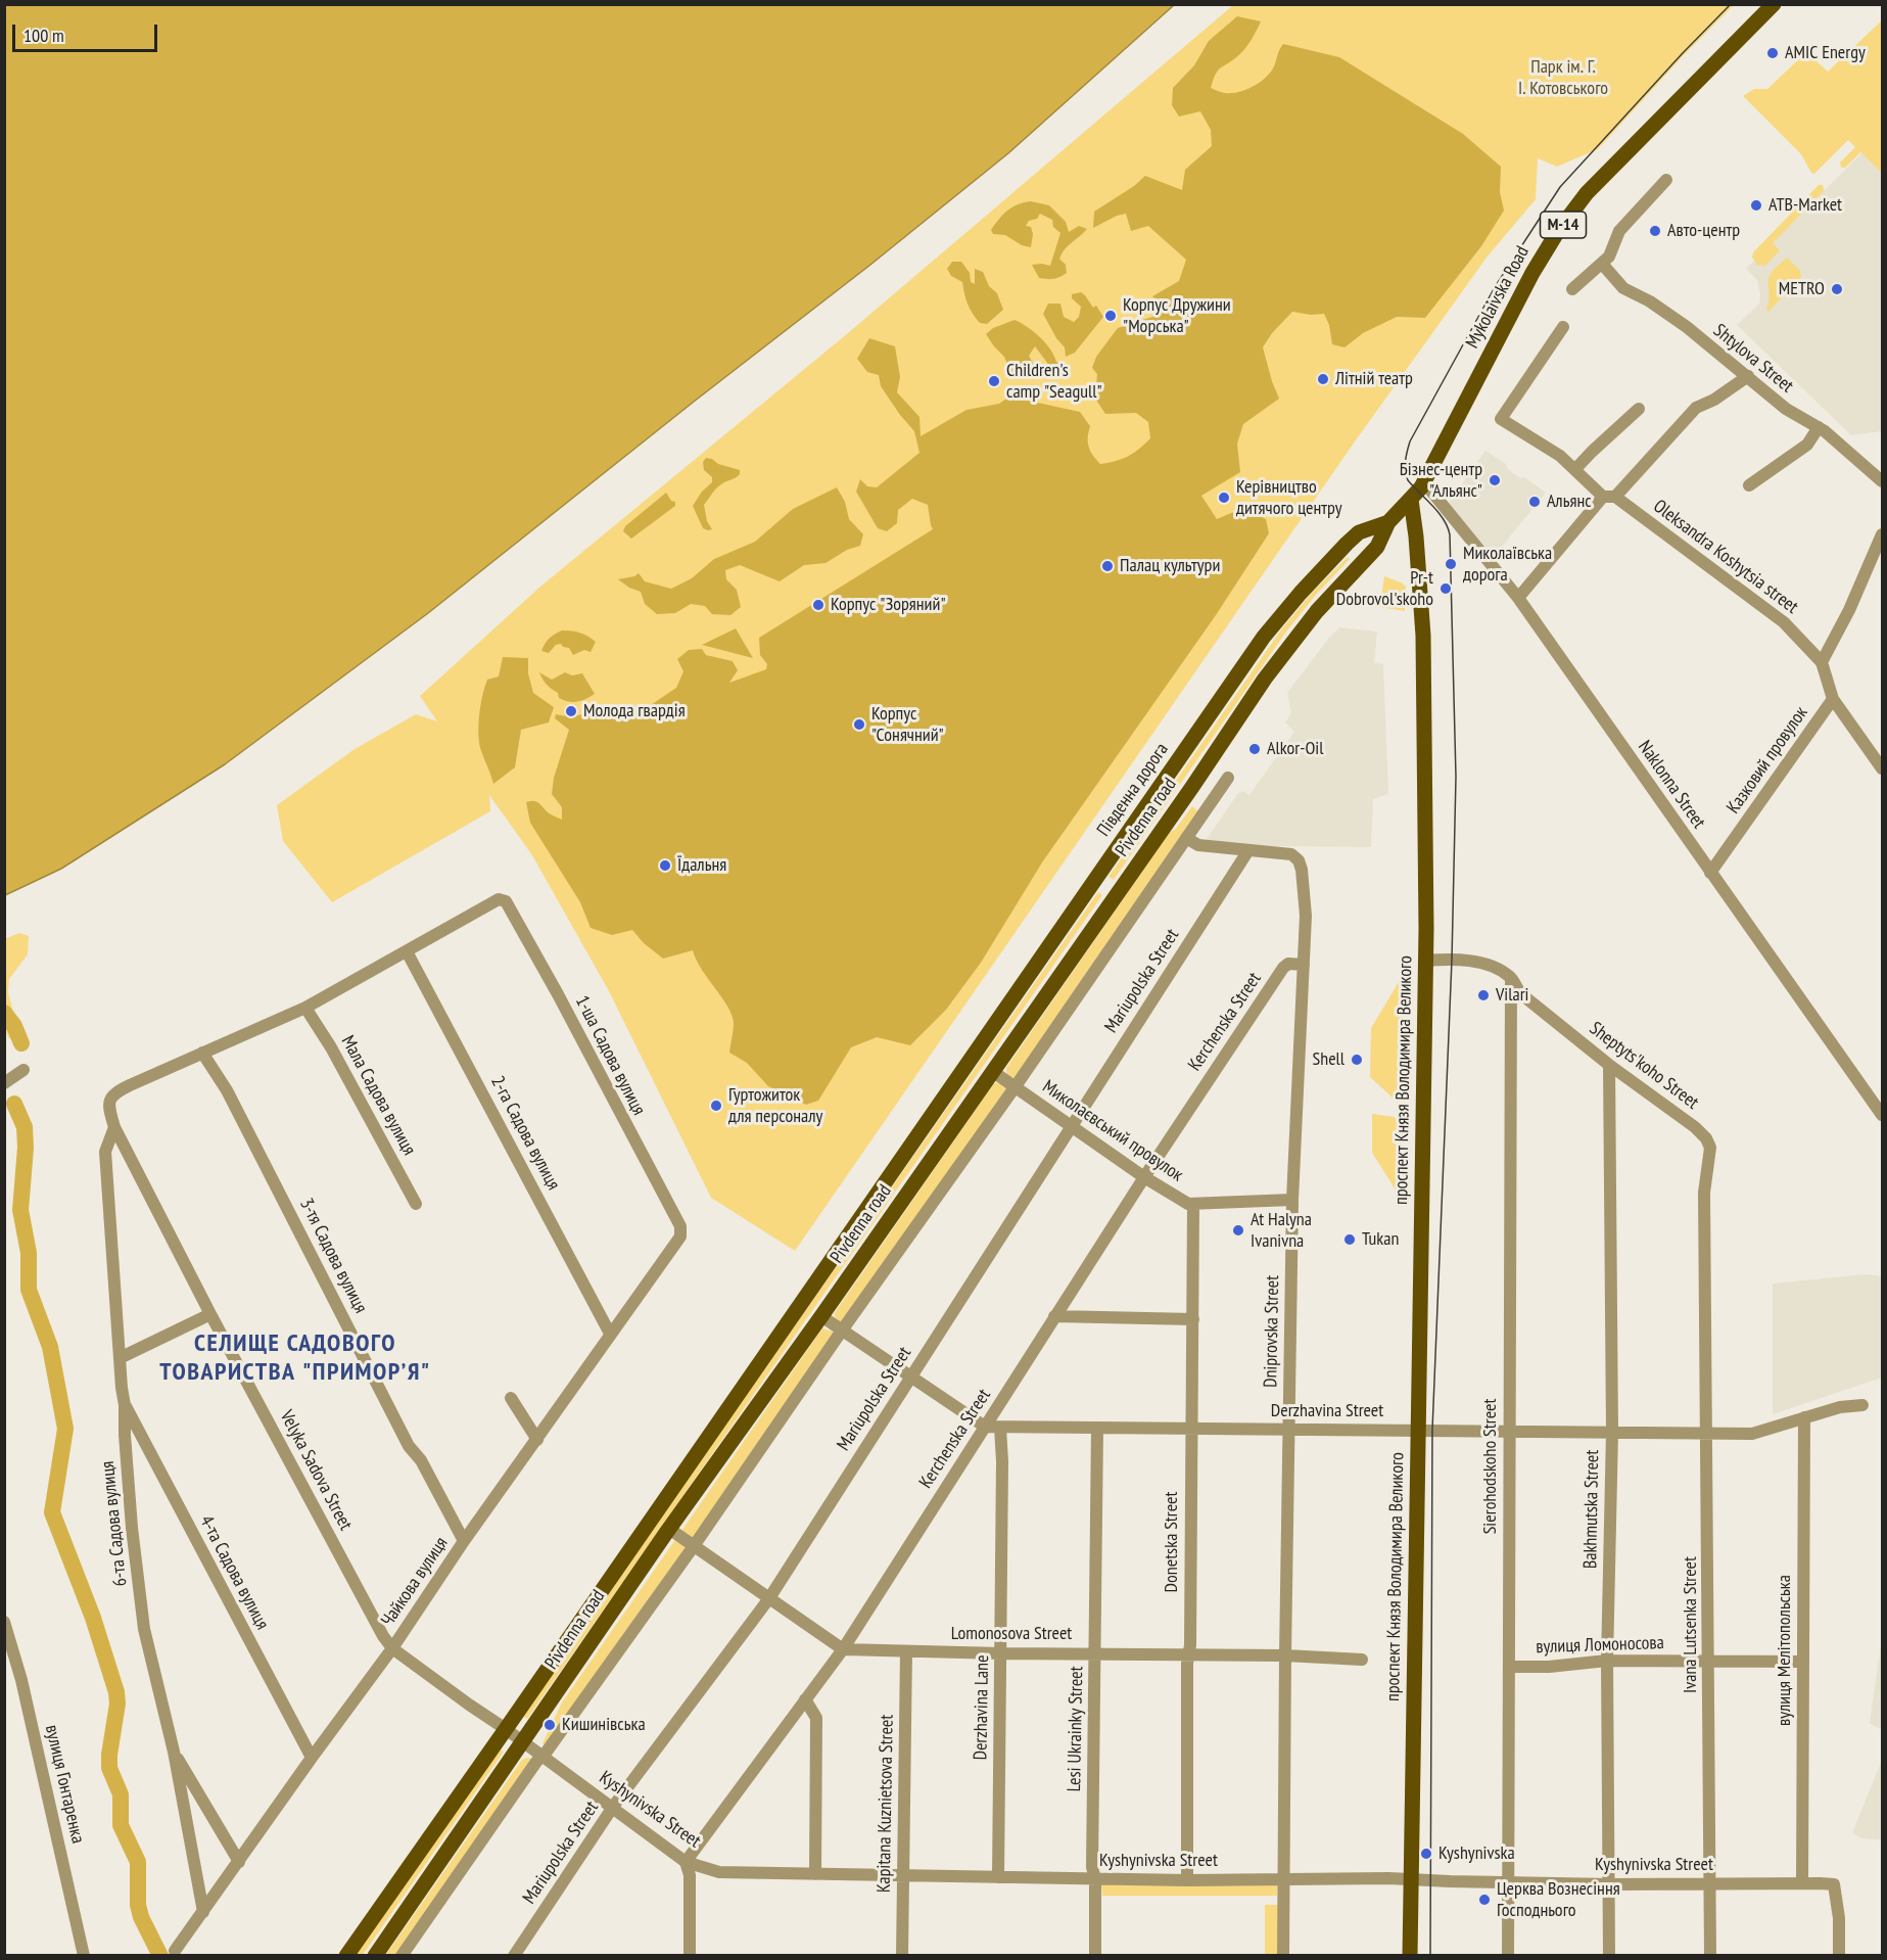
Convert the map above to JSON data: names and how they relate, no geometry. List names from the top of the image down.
{
  "streets": {
    "main road": [
      "М-14",
      "Mykolaivska Road",
      "Південна дорога",
      "Pivdenna road",
      "проспект Князя Володимира Великого"
    ],
    "street": [
      "Shtylova Street",
      "Oleksandra Koshytsia street",
      "Казковий провулок",
      "Naklonna Street",
      "Mariupolska Street",
      "Kerchenska Street",
      "1-ша Садова вулиця",
      "Sheptyts'koho Street",
      "Мала Садова вулиця",
      "Миколаєвський провулок",
      "2-га Садова вулиця",
      "3-тя Садова вулиця",
      "Dniprovska Street",
      "Derzhavina Street",
      "Sierohodskoho Street",
      "Velyka Sadova Street",
      "Bakhmutska Street",
      "6-та Садова вулиця",
      "Donetska Street",
      "4-та Садова вулиця",
      "Чайкова вулиця",
      "Ivana Lutsenka Street",
      "Lomonosova Street",
      "вулиця Ломоносова",
      "вулиця Мелітопольська",
      "Derzhavina Lane",
      "Lesi Ukrainky Street",
      "вулиця Гонтаренка",
      "Kapitana Kuznietsova Street",
      "Kyshynivska Street"
    ]
  },
  "crossings": [
    ["Mykolaivska Road", "Naklonna Street"],
    ["Mykolaivska Road", "Південна дорога"],
    ["Mykolaivska Road", "Pivdenna road"],
    ["Mykolaivska Road", "проспект Князя Володимира Великого"],
    ["Oleksandra Koshytsia street", "Казковий провулок"],
    ["Казковий провулок", "Naklonna Street"],
    ["Південна дорога", "Pivdenna road"],
    ["Південна дорога", "Velyka Sadova Street"],
    ["Pivdenna road", "Миколаєвський провулок"],
    ["Pivdenna road", "Derzhavina Street"],
    ["Pivdenna road", "Velyka Sadova Street"],
    ["Pivdenna road", "Kyshynivska Street"],
    ["Mariupolska Street", "Миколаєвський провулок"],
    ["Mariupolska Street", "Dniprovska Street"],
    ["Mariupolska Street", "Derzhavina Street"],
    ["Mariupolska Street", "Kyshynivska Street"],
    ["Kerchenska Street", "Миколаєвський провулок"],
    ["Kerchenska Street", "Dniprovska Street"],
    ["Kerchenska Street", "Derzhavina Street"],
    ["Kerchenska Street", "Lomonosova Street"],
    ["Kerchenska Street", "Kyshynivska Street"],
    ["1-ша Садова вулиця", "2-га Садова вулиця"],
    ["1-ша Садова вулиця", "Чайкова вулиця"],
    ["Sheptyts'koho Street", "проспект Князя Володимира Великого"],
    ["Sheptyts'koho Street", "Sierohodskoho Street"],
    ["Sheptyts'koho Street", "Bakhmutska Street"],
    ["Sheptyts'koho Street", "Ivana Lutsenka Street"],
    ["проспект Князя Володимира Великого", "Derzhavina Street"],
    ["проспект Князя Володимира Великого", "Kyshynivska Street"],
    ["Миколаєвський провулок", "Dniprovska Street"],
    ["Миколаєвський провулок", "Donetska Street"],
    ["2-га Садова вулиця", "Чайкова вулиця"],
    ["3-тя Садова вулиця", "Velyka Sadova Street"],
    ["3-тя Садова вулиця", "Чайкова вулиця"],
    ["Dniprovska Street", "Derzhavina Street"],
    ["Dniprovska Street", "Lomonosova Street"],
    ["Dniprovska Street", "Kyshynivska Street"],
    ["Derzhavina Street", "Sierohodskoho Street"],
    ["Derzhavina Street", "Bakhmutska Street"],
    ["Derzhavina Street", "Donetska Street"],
    ["Derzhavina Street", "Ivana Lutsenka Street"],
    ["Derzhavina Street", "вулиця Мелітопольська"],
    ["Derzhavina Street", "Derzhavina Lane"],
    ["Derzhavina Street", "Lesi Ukrainky Street"],
    ["Sierohodskoho Street", "вулиця Ломоносова"],
    ["Sierohodskoho Street", "Kyshynivska Street"],
    ["Velyka Sadova Street", "6-та Садова вулиця"],
    ["Velyka Sadova Street", "Чайкова вулиця"],
    ["Velyka Sadova Street", "Kyshynivska Street"],
    ["Bakhmutska Street", "вулиця Ломоносова"],
    ["Bakhmutska Street", "Kyshynivska Street"],
    ["6-та Садова вулиця", "4-та Садова вулиця"],
    ["6-та Садова вулиця", "Чайкова вулиця"],
    ["Donetska Street", "Lomonosova Street"],
    ["Donetska Street", "Kyshynivska Street"],
    ["4-та Садова вулиця", "Чайкова вулиця"],
    ["Ivana Lutsenka Street", "вулиця Ломоносова"],
    ["Ivana Lutsenka Street", "Kyshynivska Street"],
    ["Lomonosova Street", "Derzhavina Lane"],
    ["Lomonosova Street", "Lesi Ukrainky Street"],
    ["Lomonosova Street", "Kapitana Kuznietsova Street"],
    ["вулиця Ломоносова", "вулиця Мелітопольська"],
    ["вулиця Мелітопольська", "Kyshynivska Street"],
    ["Derzhavina Lane", "Kyshynivska Street"],
    ["Lesi Ukrainky Street", "Kyshynivska Street"],
    ["Kapitana Kuznietsova Street", "Kyshynivska Street"]
  ],
  "districts": ["СЕЛИЩЕ САДОВОГО ТОВАРИСТВА \"ПРИМОР’Я\""],
  "parks": ["Парк ім. Г. І. Котовського"],
  "places": [
    "AMIC Energy",
    "ATB-Market",
    "Авто-центр",
    "METRO",
    "Корпус Дружини \"Морська\"",
    "Літній театр",
    "Children's camp \"Seagull\"",
    "Бізнес-центр \"Альянс\"",
    "Керівництво дитячого центру",
    "Альянс",
    "Миколаївська дорога",
    "Палац культури",
    "Pr-t Dobrovol'skoho",
    "Корпус \"Зоряний\"",
    "Молода гвардія",
    "Корпус \"Сонячний\"",
    "Alkor-Oil",
    "Їдальня",
    "Vilari",
    "Shell",
    "Гуртожиток для персоналу",
    "At Halyna Ivanivna",
    "Tukan",
    "Кишинівська",
    "Kyshynivska",
    "Церква Вознесіння Господнього"
  ],
  "scale_bar": "100 m"
}
